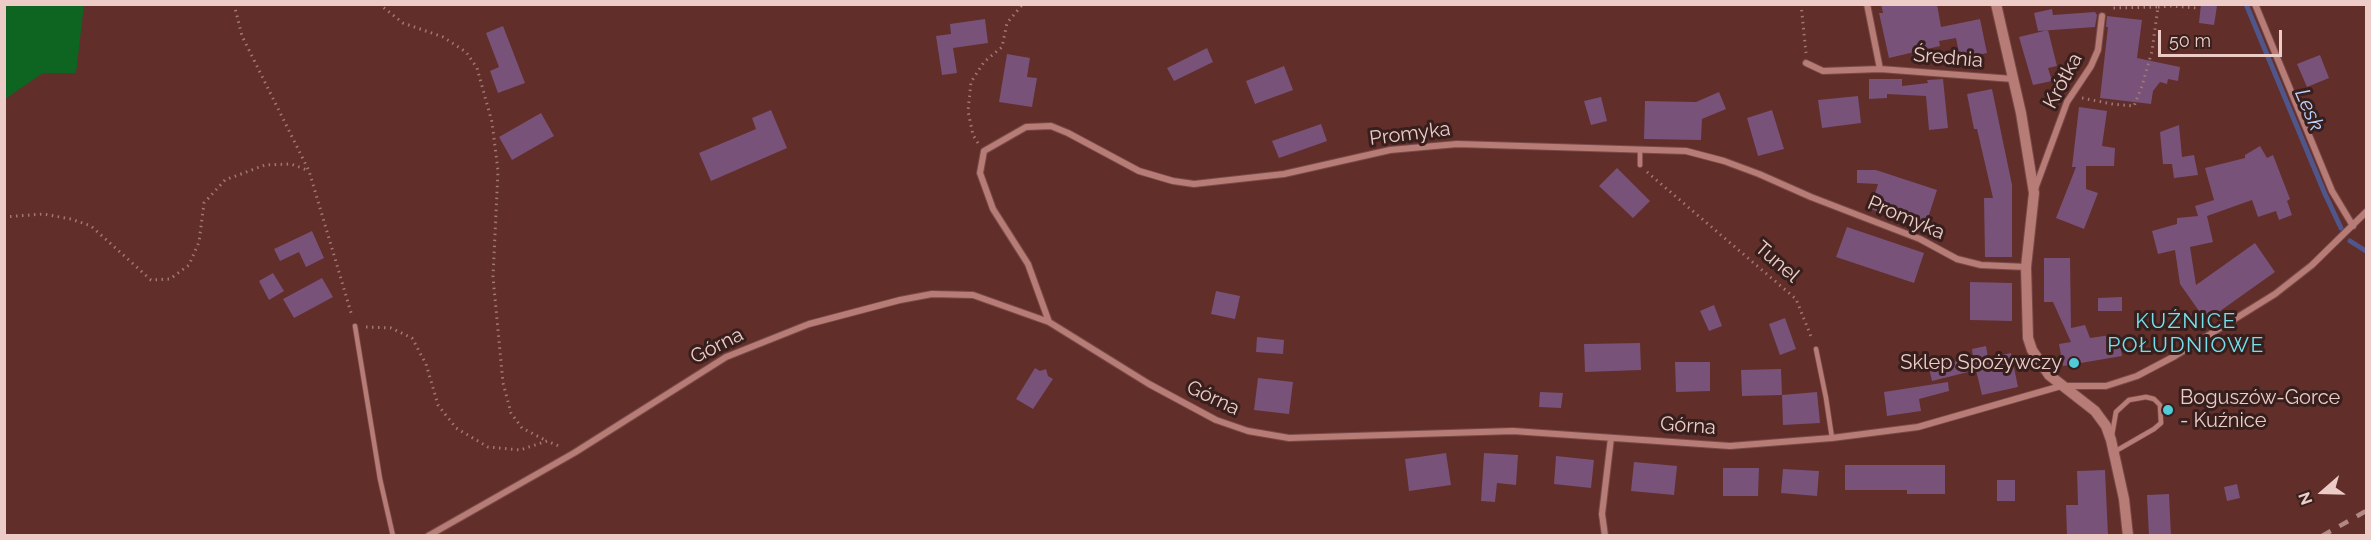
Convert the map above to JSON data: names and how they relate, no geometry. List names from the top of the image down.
{
  "streets": {
    "street": [
      "Średnia",
      "Krótka",
      "Promyka",
      "Górna"
    ],
    "path": ["Tunel"]
  },
  "districts": ["KUŹNICE POŁUDNIOWE"],
  "water": ["Lesk"],
  "places": ["Sklep Spożywczy", "Boguszów-Gorce - Kuźnice"],
  "scale_bar": "50 m",
  "north": "left"
}
